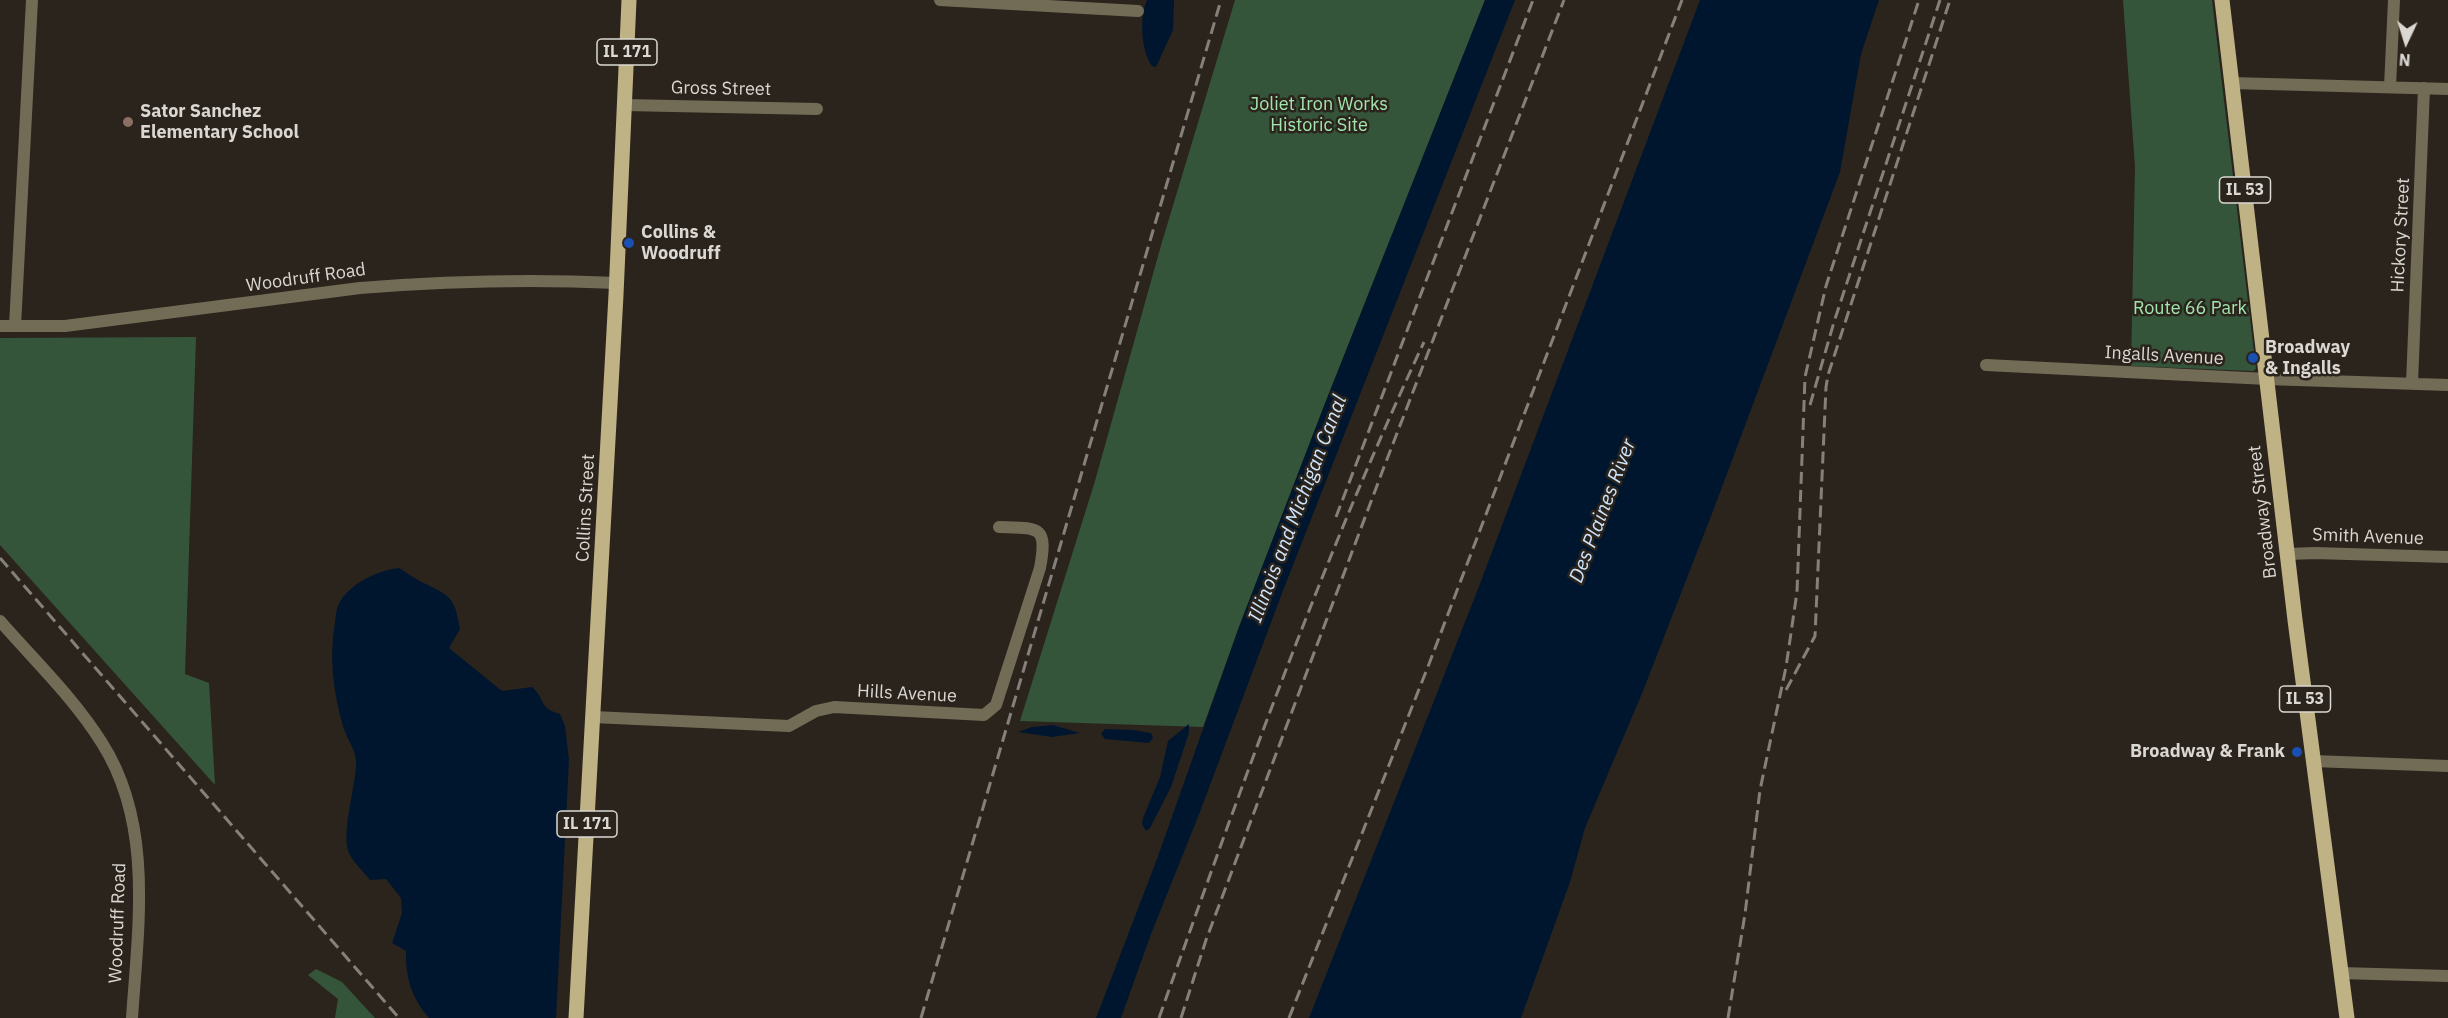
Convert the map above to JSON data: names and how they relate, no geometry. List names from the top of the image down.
{
  "streets": {
    "main road": [
      "IL 171",
      "IL 53",
      "Collins Street",
      "Broadway Street"
    ],
    "street": [
      "Gross Street",
      "Hickory Street",
      "Woodruff Road",
      "Ingalls Avenue",
      "Smith Avenue",
      "Hills Avenue"
    ]
  },
  "crossings": [
    ["Gross Street", "Collins Street"],
    ["Hickory Street", "Ingalls Avenue"],
    ["Woodruff Road", "Collins Street"],
    ["Ingalls Avenue", "Broadway Street"],
    ["Collins Street", "Hills Avenue"],
    ["Broadway Street", "Smith Avenue"]
  ],
  "water": ["Illinois and Michigan Canal", "Des Plaines River"],
  "parks": ["Joliet Iron Works Historic Site", "Route 66 Park"],
  "places": [
    "Sator Sanchez Elementary School",
    "Collins & Woodruff",
    "Broadway & Ingalls",
    "Broadway & Frank"
  ],
  "north": "bottom"
}
